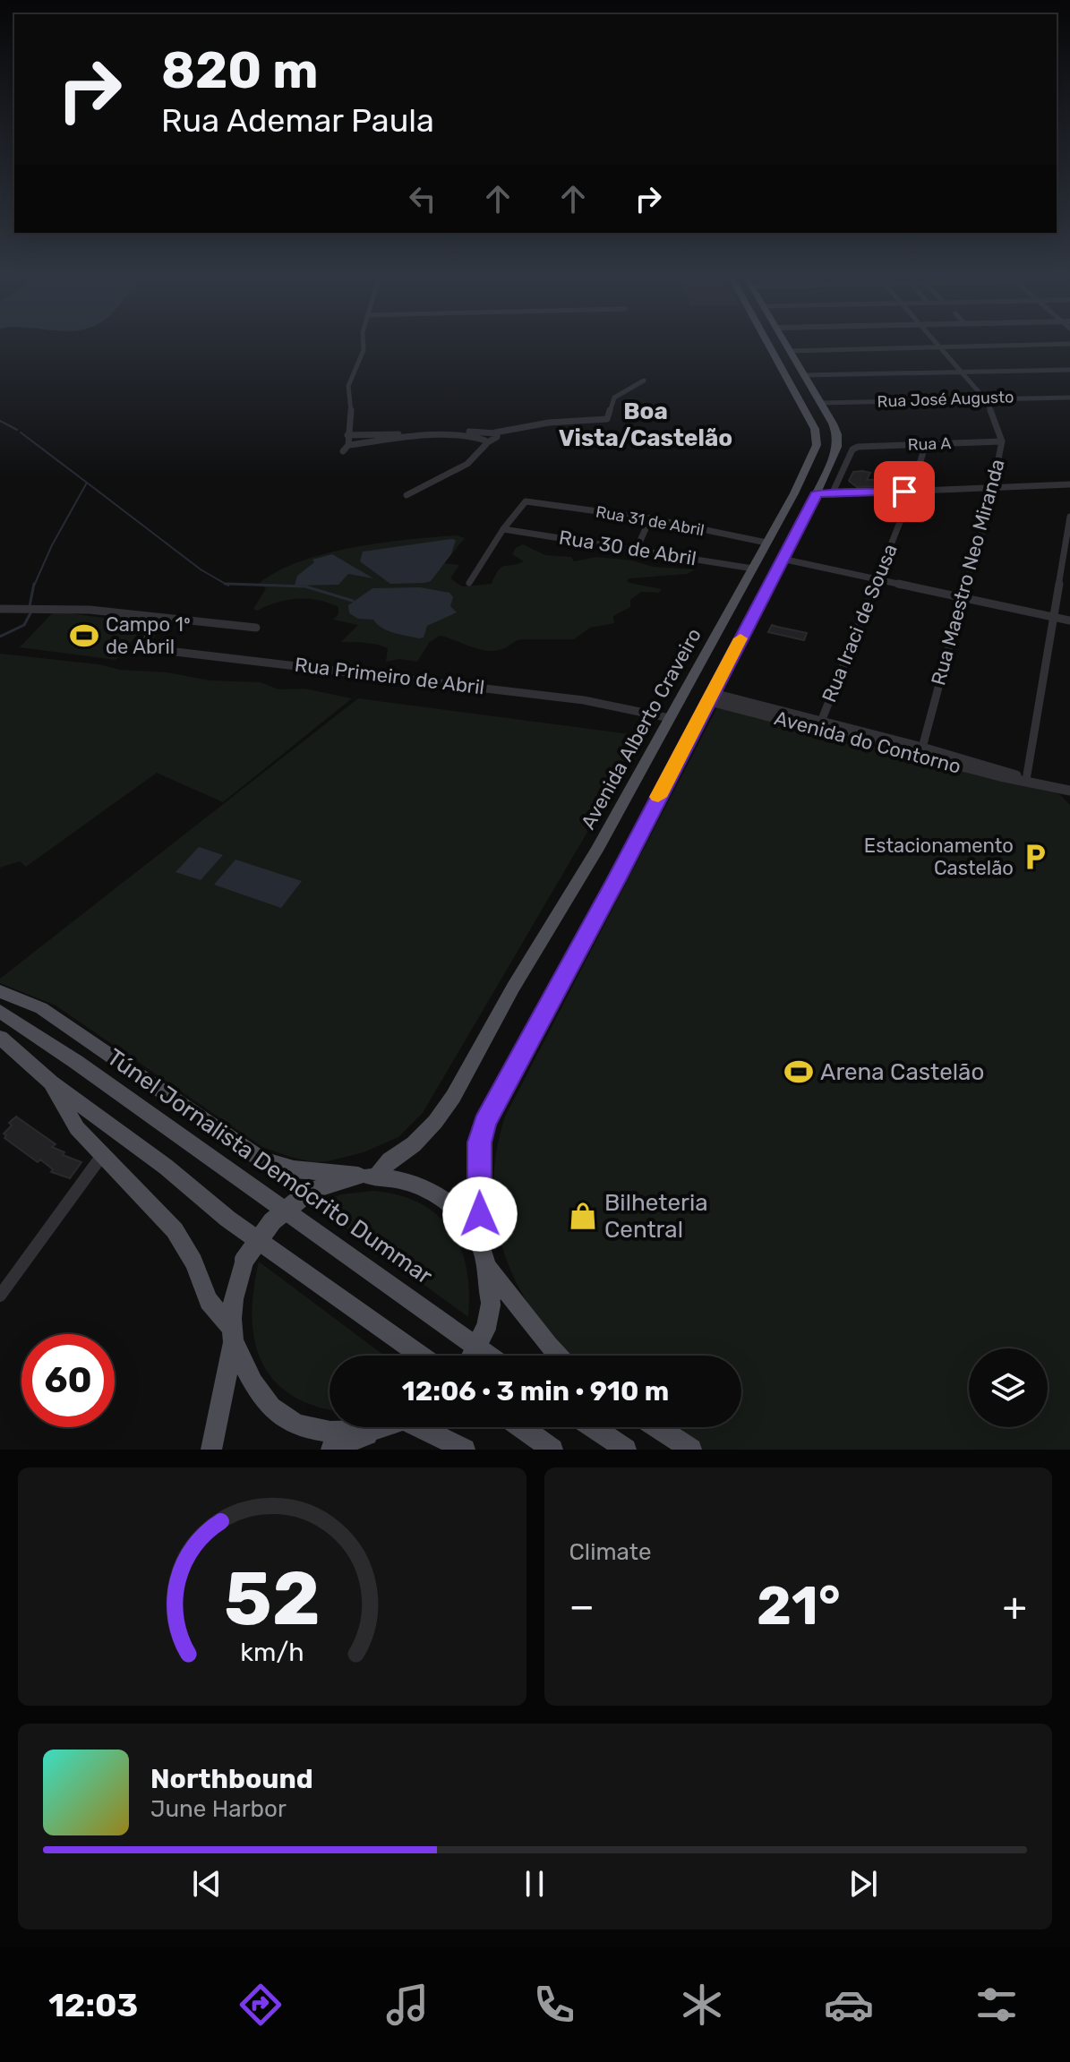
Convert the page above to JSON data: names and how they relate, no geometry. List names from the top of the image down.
{
  "streets": {
    "main road": ["Avenida Alberto Craveiro", "Túnel Jornalista Demócrito Dummar"],
    "street": [
      "Rua José Augusto",
      "Rua A",
      "Rua 31 de Abril",
      "Rua 30 de Abril",
      "Rua Maestro Neo Miranda",
      "Rua Iraci de Sousa",
      "Rua Primeiro de Abril",
      "Avenida do Contorno"
    ]
  },
  "crossings": [
    ["Rua José Augusto", "Rua Maestro Neo Miranda"],
    ["Rua A", "Rua Maestro Neo Miranda"],
    ["Rua A", "Rua Iraci de Sousa"],
    ["Rua 31 de Abril", "Rua 30 de Abril"],
    ["Rua 31 de Abril", "Avenida Alberto Craveiro"],
    ["Rua 30 de Abril", "Avenida Alberto Craveiro"],
    ["Rua Maestro Neo Miranda", "Avenida do Contorno"],
    ["Rua Iraci de Sousa", "Avenida do Contorno"],
    ["Rua Primeiro de Abril", "Avenida Alberto Craveiro"]
  ],
  "districts": ["Boa Vista/Castelão"],
  "places": {
    "sports": ["Campo 1º de Abril", "Arena Castelão"],
    "parking": ["Estacionamento Castelão"],
    "shop": ["Bilheteria Central"]
  },
  "page": {
    "turn": ["820 m", "Rua Ademar Paula"],
    "limit": "60",
    "trip": "12:06 · 3 min · 910 m",
    "tile": "Climate",
    "heat": ["−", "21°", "+"],
    "song": ["Northbound", "June Harbor"],
    "tabs": "12:03",
    "gauge": ["52", "km/h"]
  }
}
